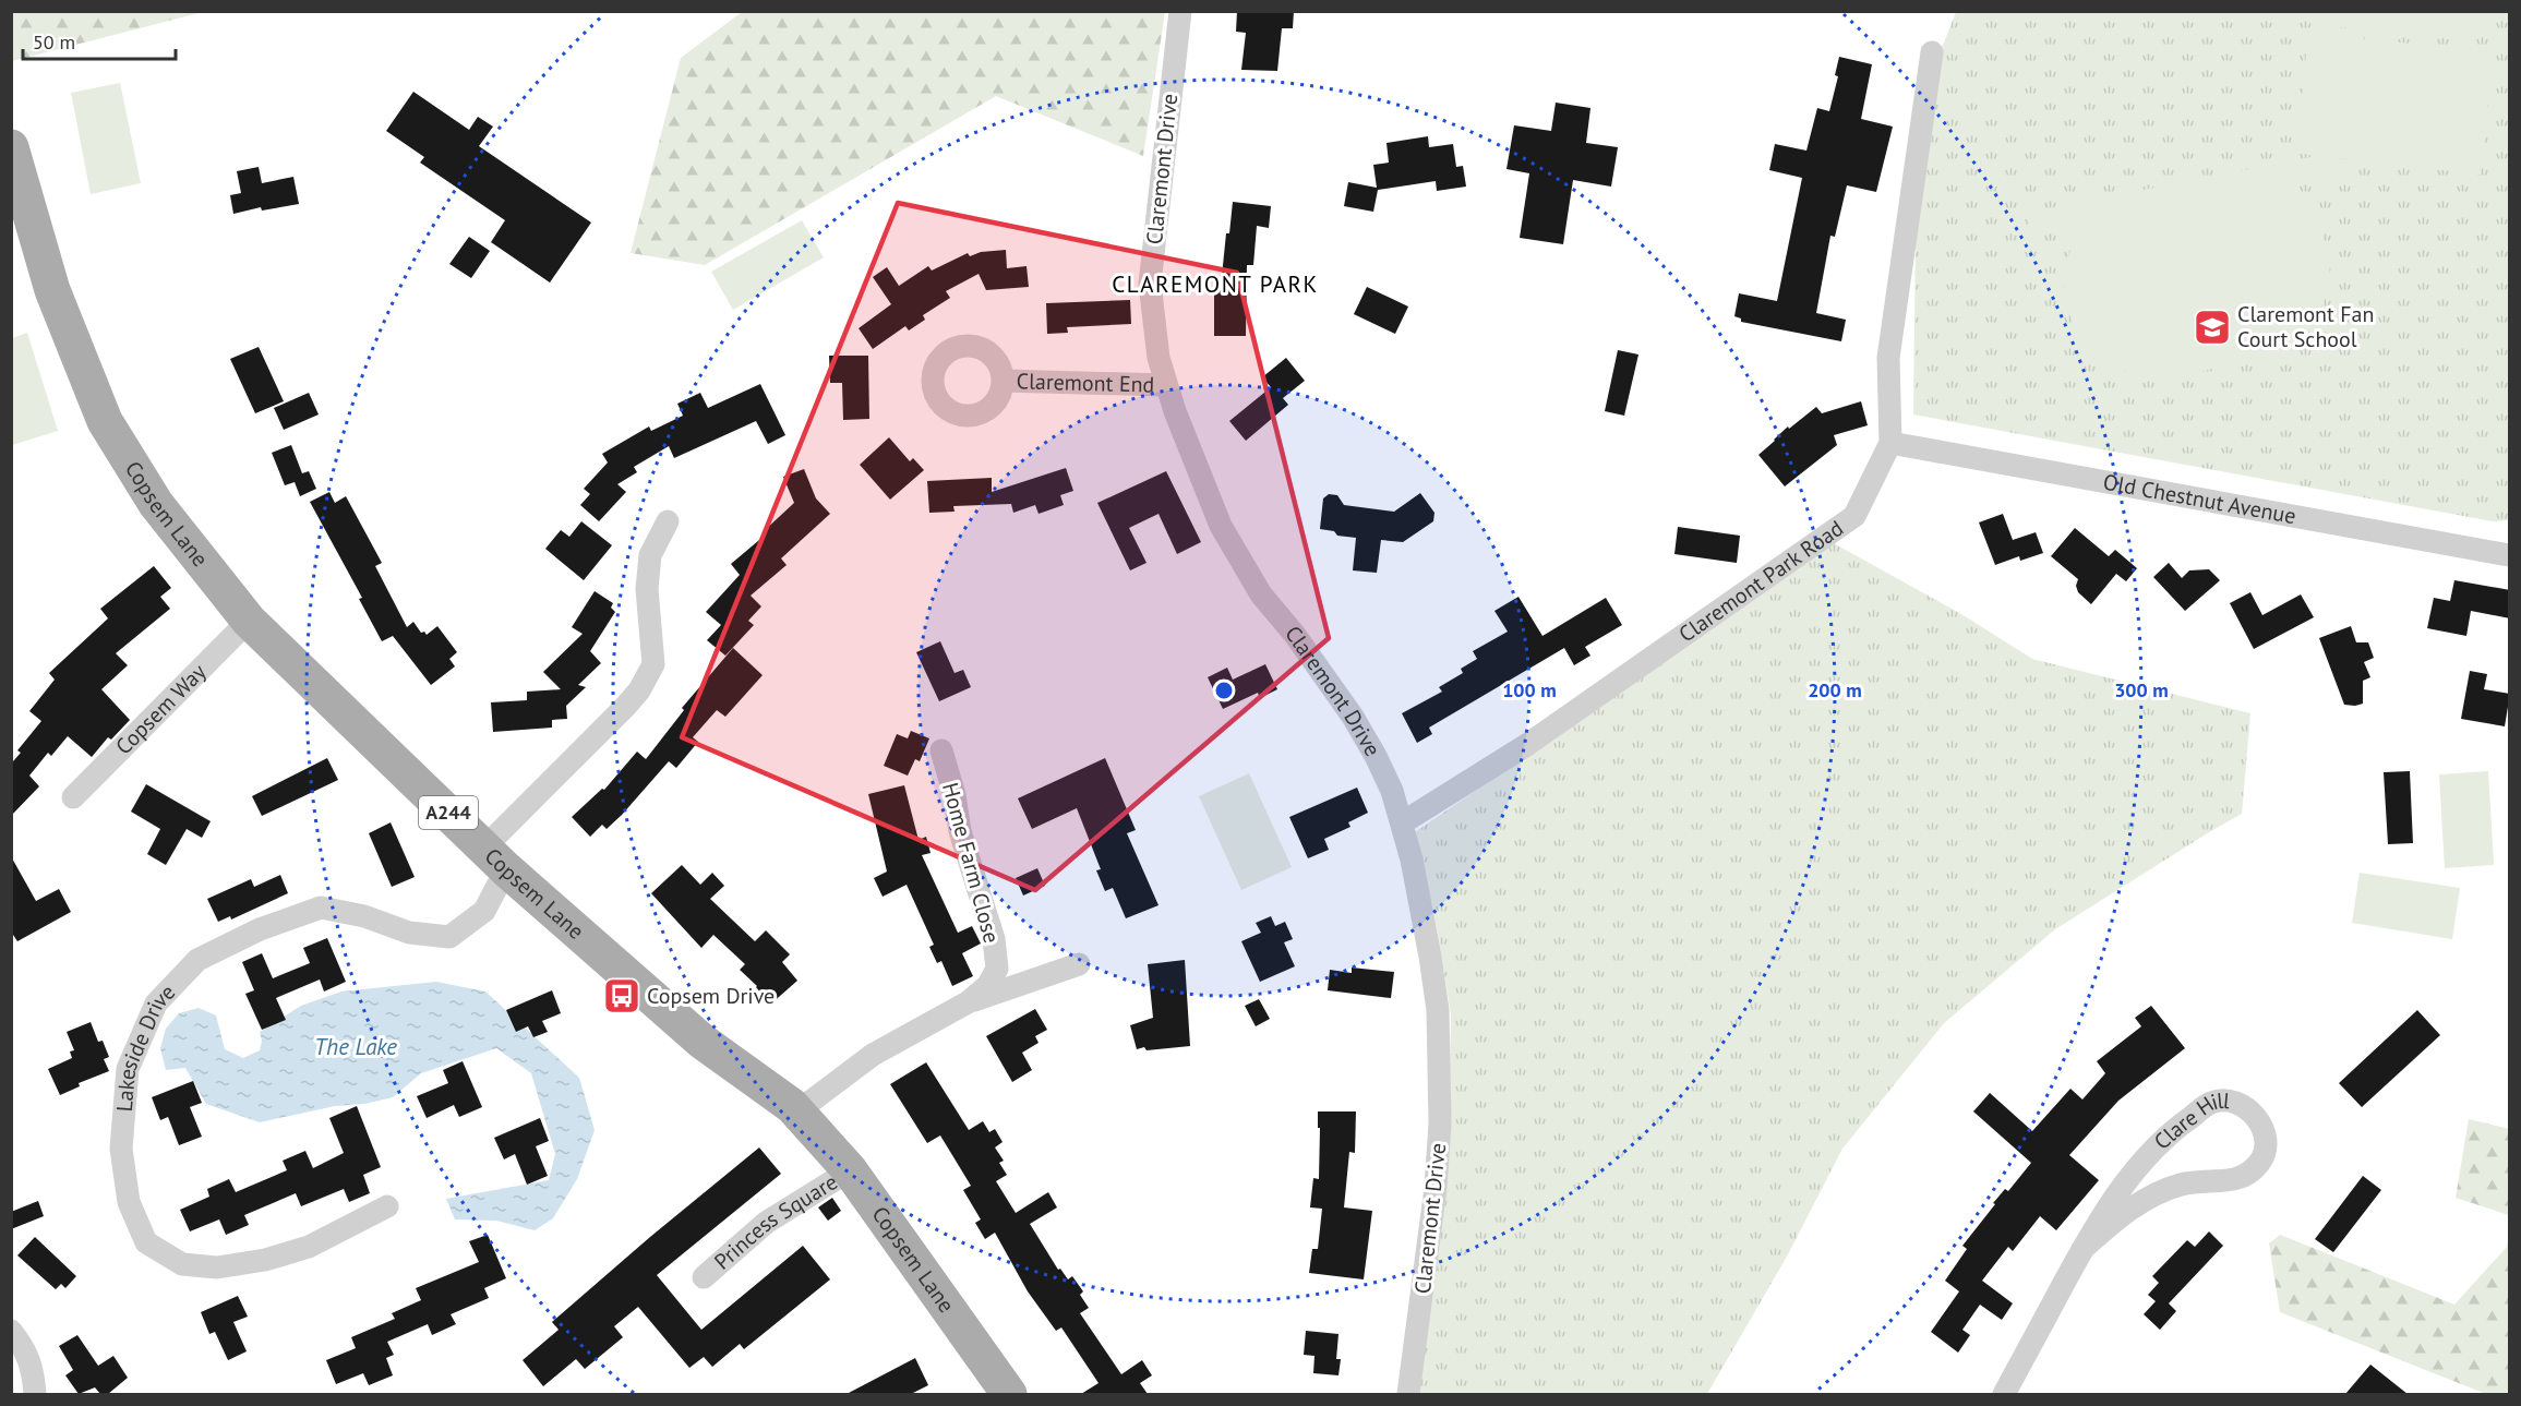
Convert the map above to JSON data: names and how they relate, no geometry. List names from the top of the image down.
{
  "streets": {
    "main road": ["Copsem Lane", "A244"],
    "street": [
      "Claremont Drive",
      "Claremont End",
      "Old Chestnut Avenue",
      "Claremont Park Road",
      "Copsem Way",
      "Home Farm Close",
      "Lakeside Drive",
      "Clare Hill",
      "Princess Square"
    ]
  },
  "crossings": [
    ["Claremont Drive", "Claremont End"],
    ["Claremont Drive", "Claremont Park Road"],
    ["Old Chestnut Avenue", "Claremont Park Road"],
    ["Copsem Lane", "Copsem Way"],
    ["Copsem Lane", "Home Farm Close"],
    ["Copsem Lane", "Lakeside Drive"],
    ["Copsem Lane", "Princess Square"]
  ],
  "districts": ["CLAREMONT PARK"],
  "water": ["The Lake"],
  "places": {
    "school or university": ["Claremont Fan Court School"],
    "bus stop": ["Copsem Drive"]
  },
  "scale_bar": "50 m",
  "rings": ["100 m", "200 m", "300 m"]
}
